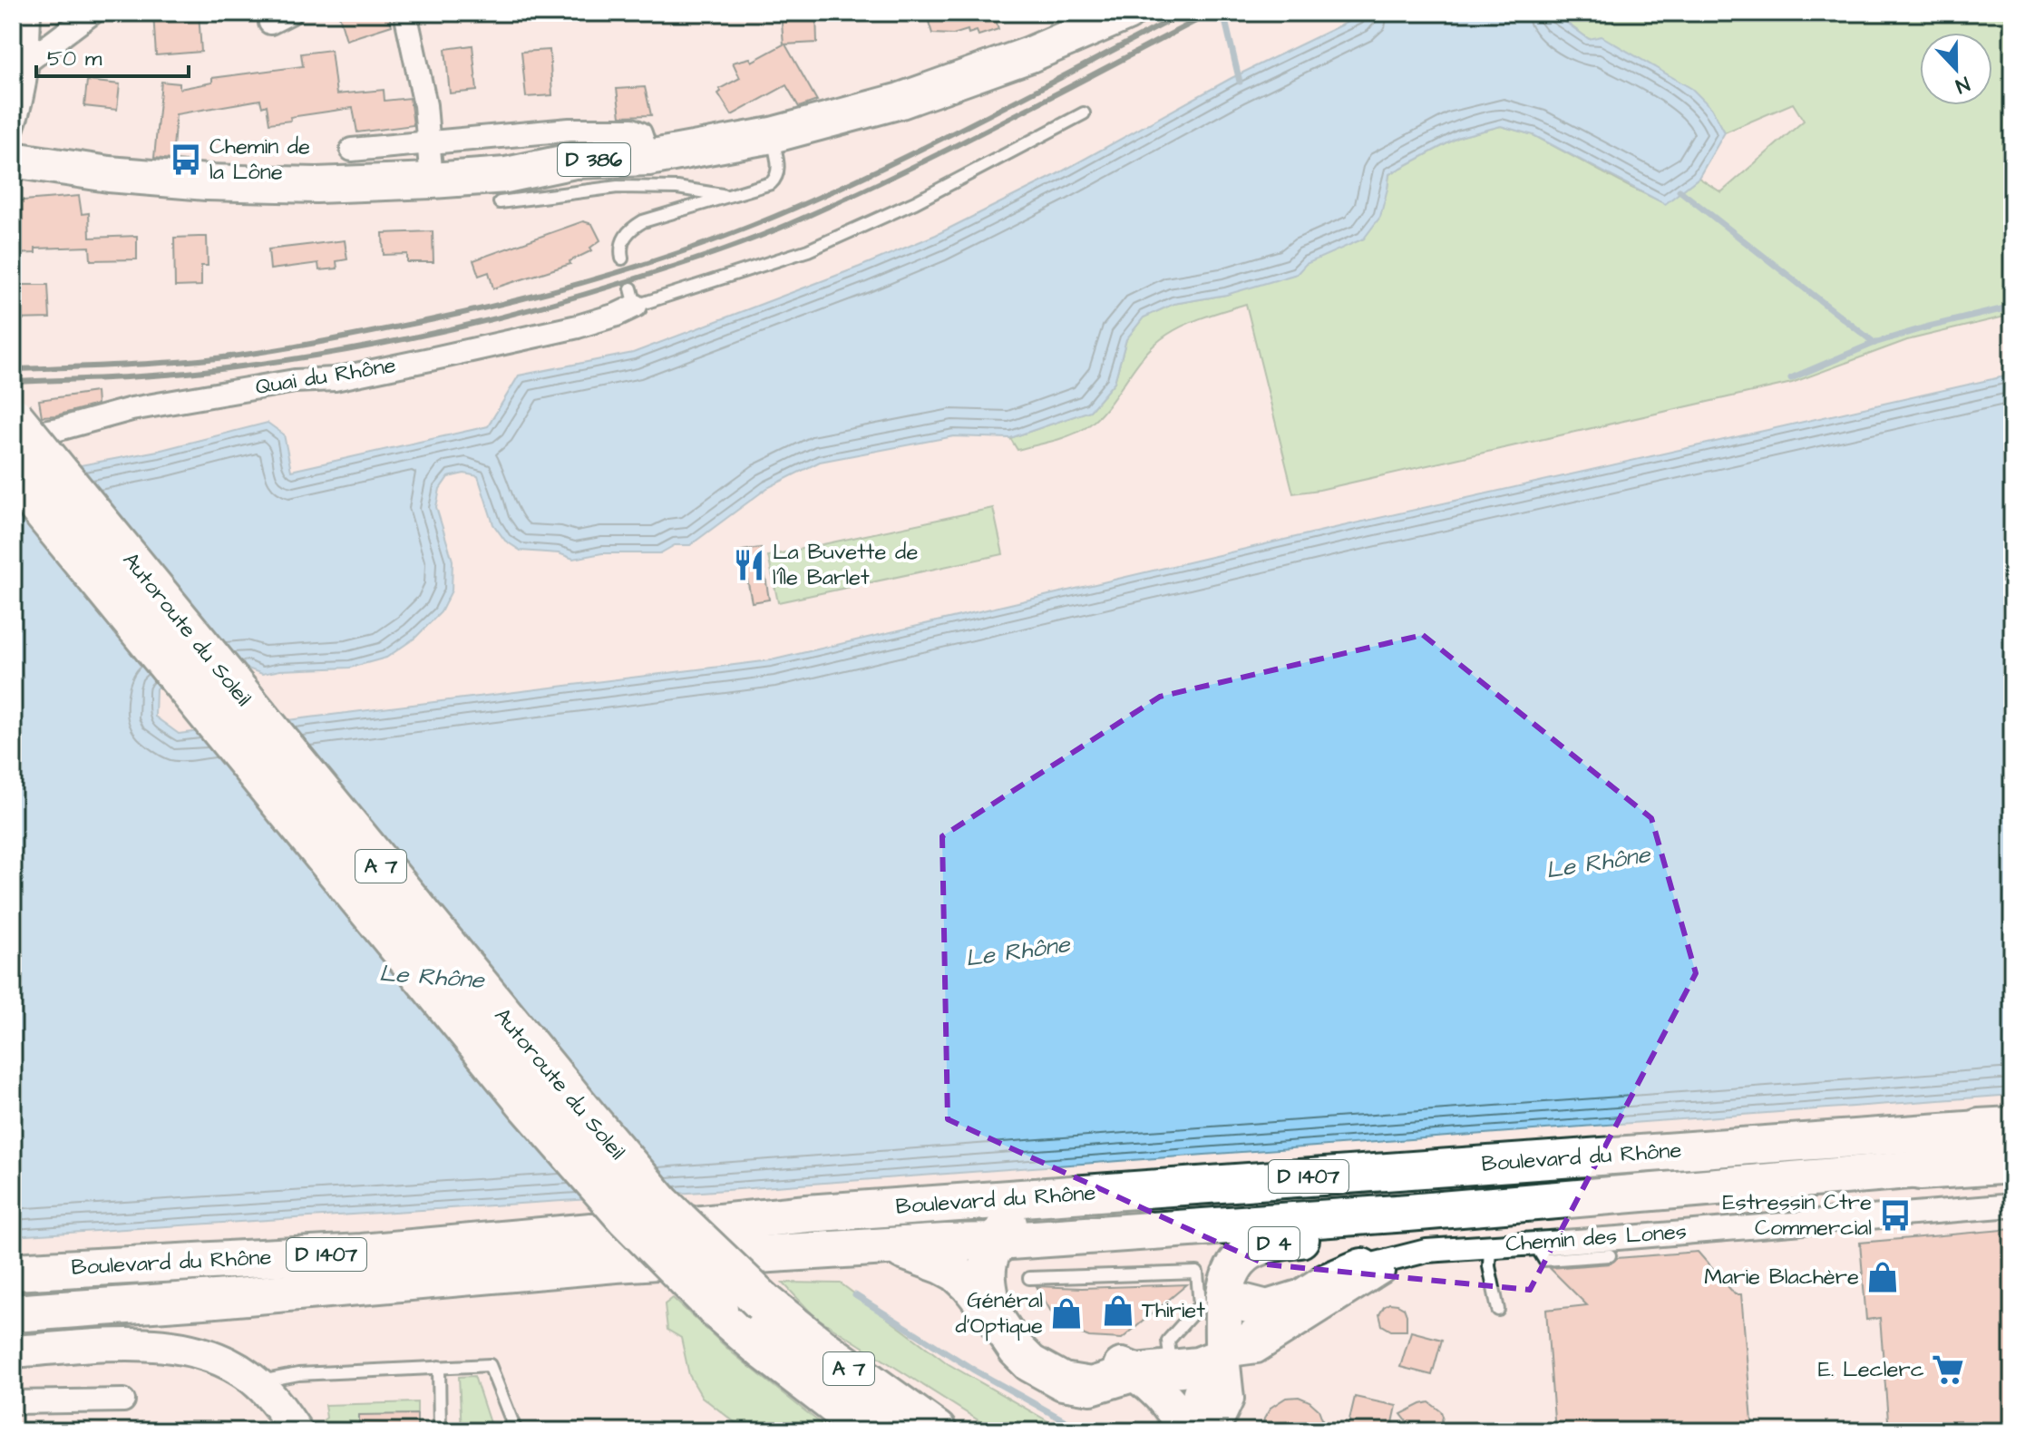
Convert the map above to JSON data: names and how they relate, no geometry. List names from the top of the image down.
{
  "streets": {
    "highway": [
      "Autoroute du Soleil",
      "A 7",
      "Boulevard du Rhône",
      "D 1407",
      "D 4"
    ],
    "main road": ["D 386", "Chemin des Lones"],
    "street": ["Quai du Rhône"]
  },
  "crossings": [
    ["Boulevard du Rhône", "D 4"],
    ["Chemin des Lones", "D 4"]
  ],
  "water": ["Le Rhône"],
  "places": {
    "bus stop": ["Chemin de la Lône", "Estressin Ctre Commercial"],
    "restaurant": ["La Buvette de l'Île Barlet"],
    "shop": ["Marie Blachère", "Thiriet", "Général d'Optique"],
    "supermarket": ["E. Leclerc"]
  },
  "scale_bar": "50 m",
  "north": "bottom"
}
